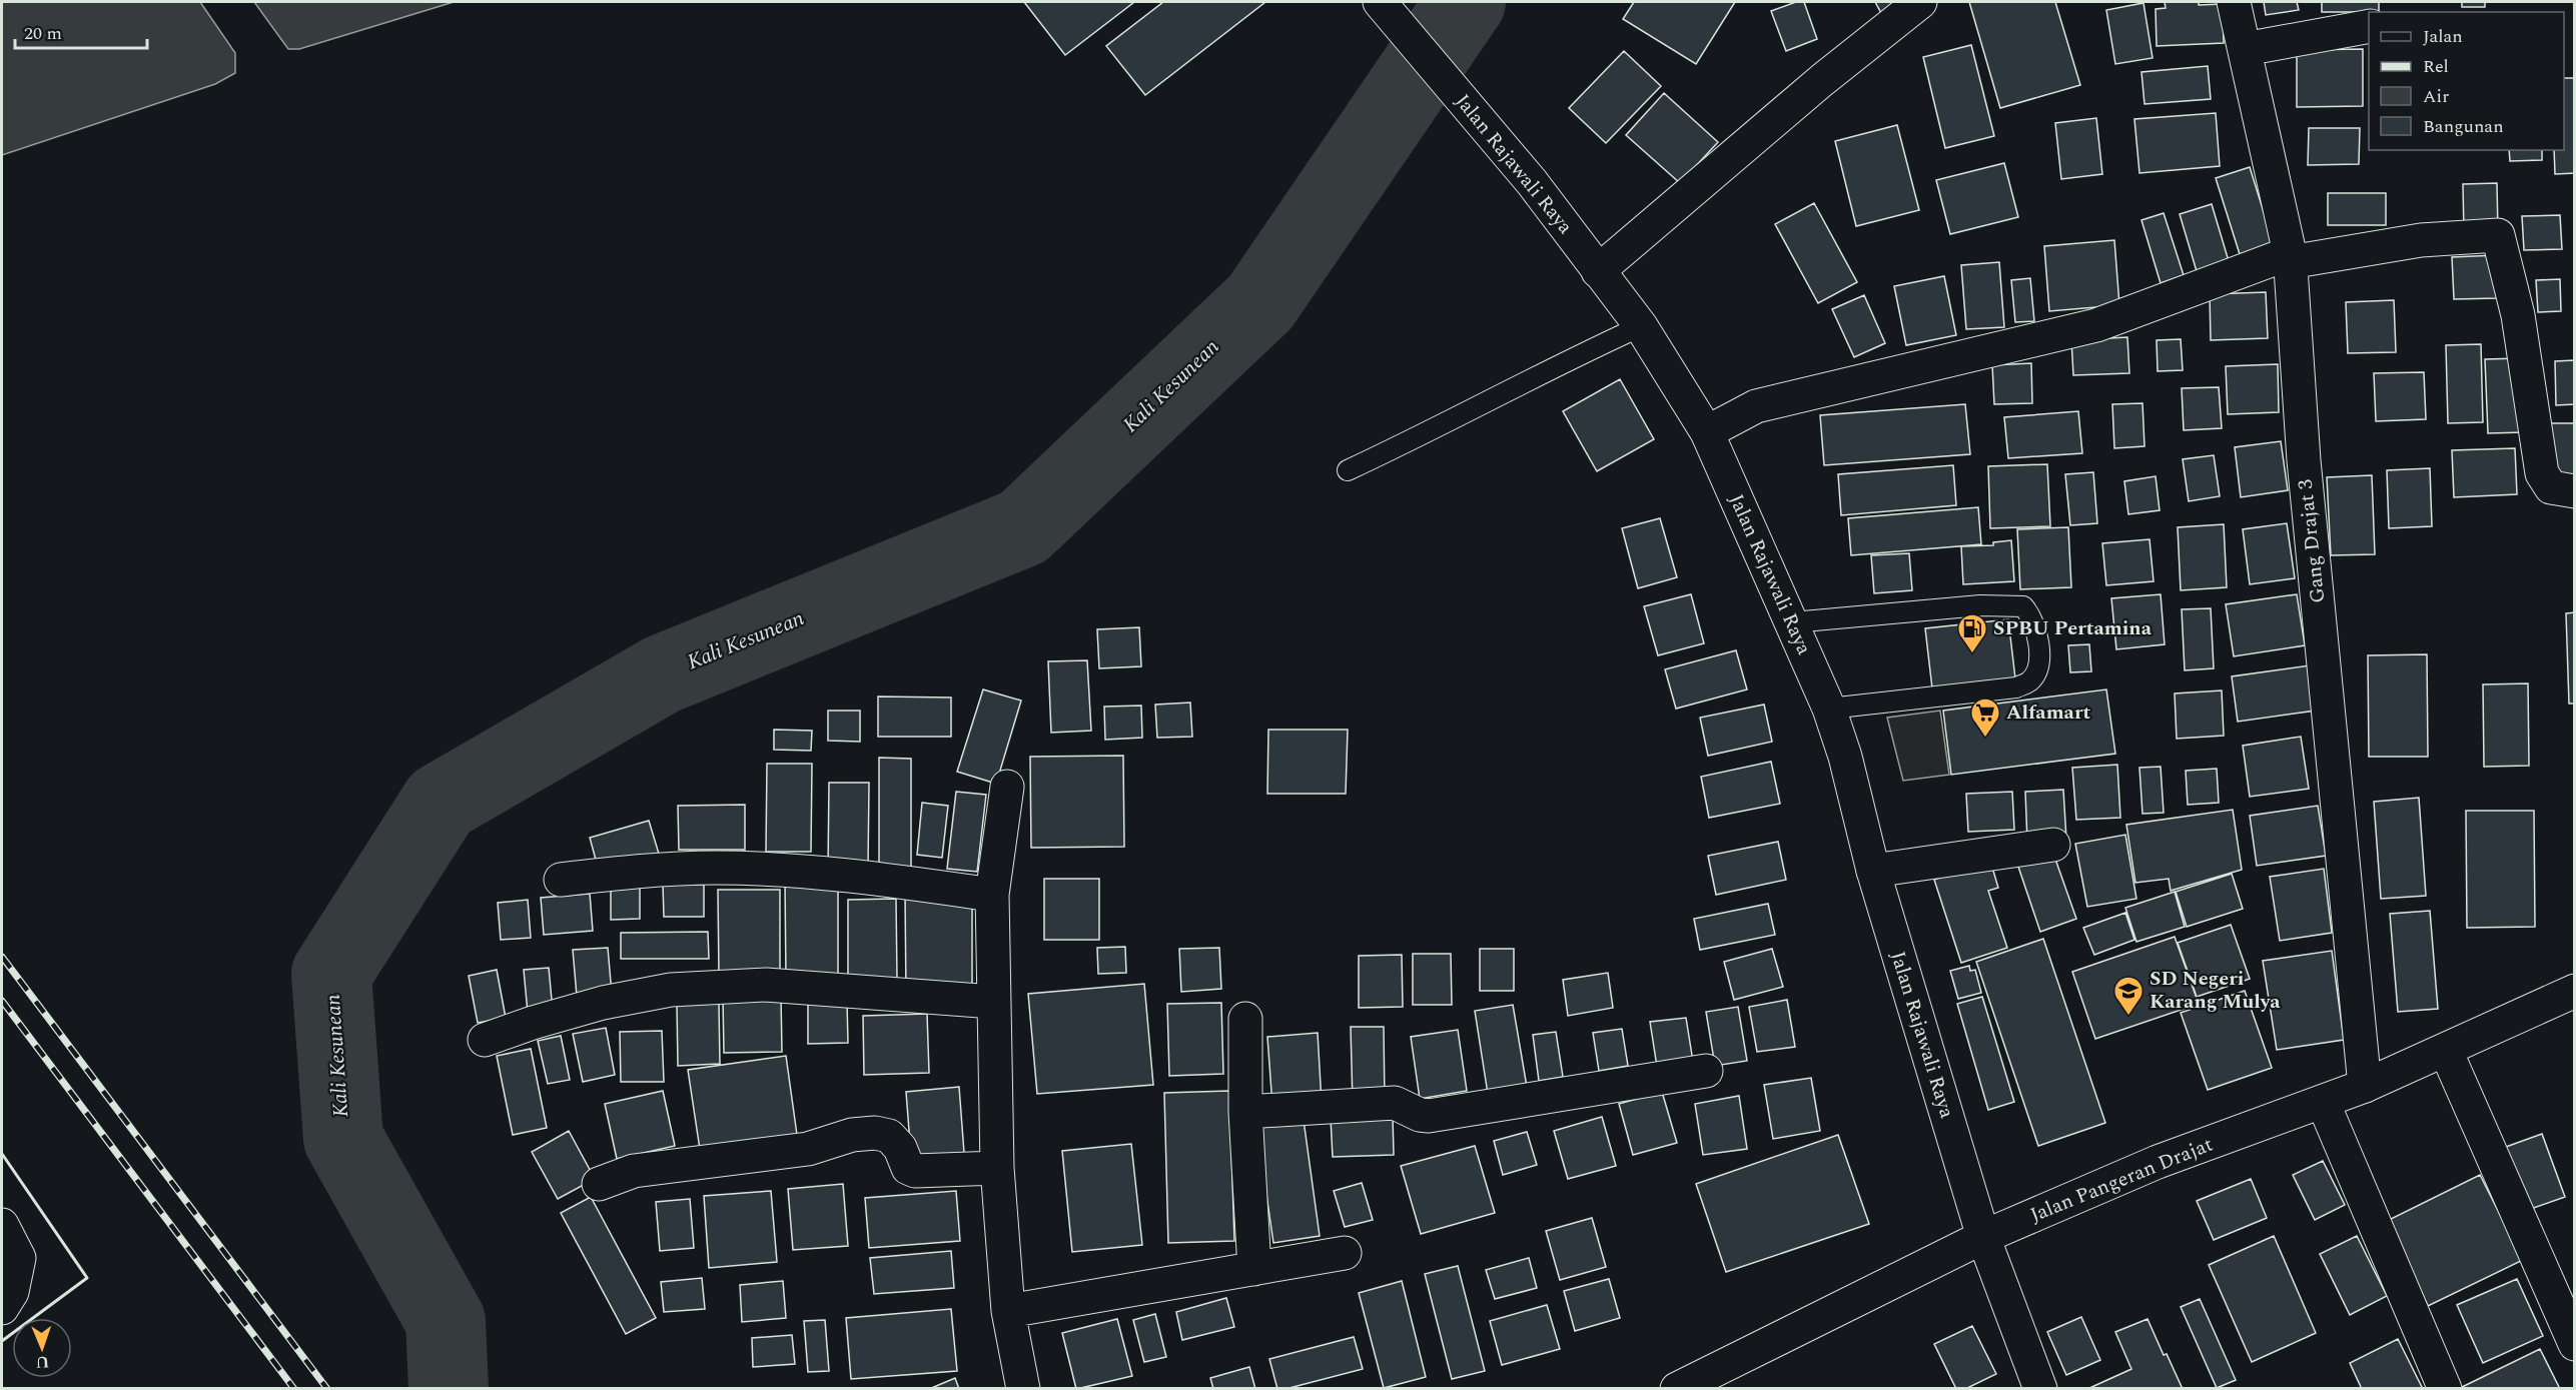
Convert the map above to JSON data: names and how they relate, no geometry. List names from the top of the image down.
{
  "streets": {
    "street": ["Jalan Rajawali Raya", "Gang Drajat 3", "Jalan Pangeran Drajat"]
  },
  "crossings": [
    ["Jalan Rajawali Raya", "Jalan Pangeran Drajat"],
    ["Gang Drajat 3", "Jalan Pangeran Drajat"]
  ],
  "water": ["Kali Kesunean"],
  "places": {
    "fuel station": ["SPBU Pertamina"],
    "supermarket": ["Alfamart"],
    "school or university": ["SD Negeri Karang Mulya"]
  },
  "legend": [
    "Jalan",
    "Rel",
    "Air",
    "Bangunan"
  ],
  "scale_bar": "20 m",
  "north": "bottom"
}
